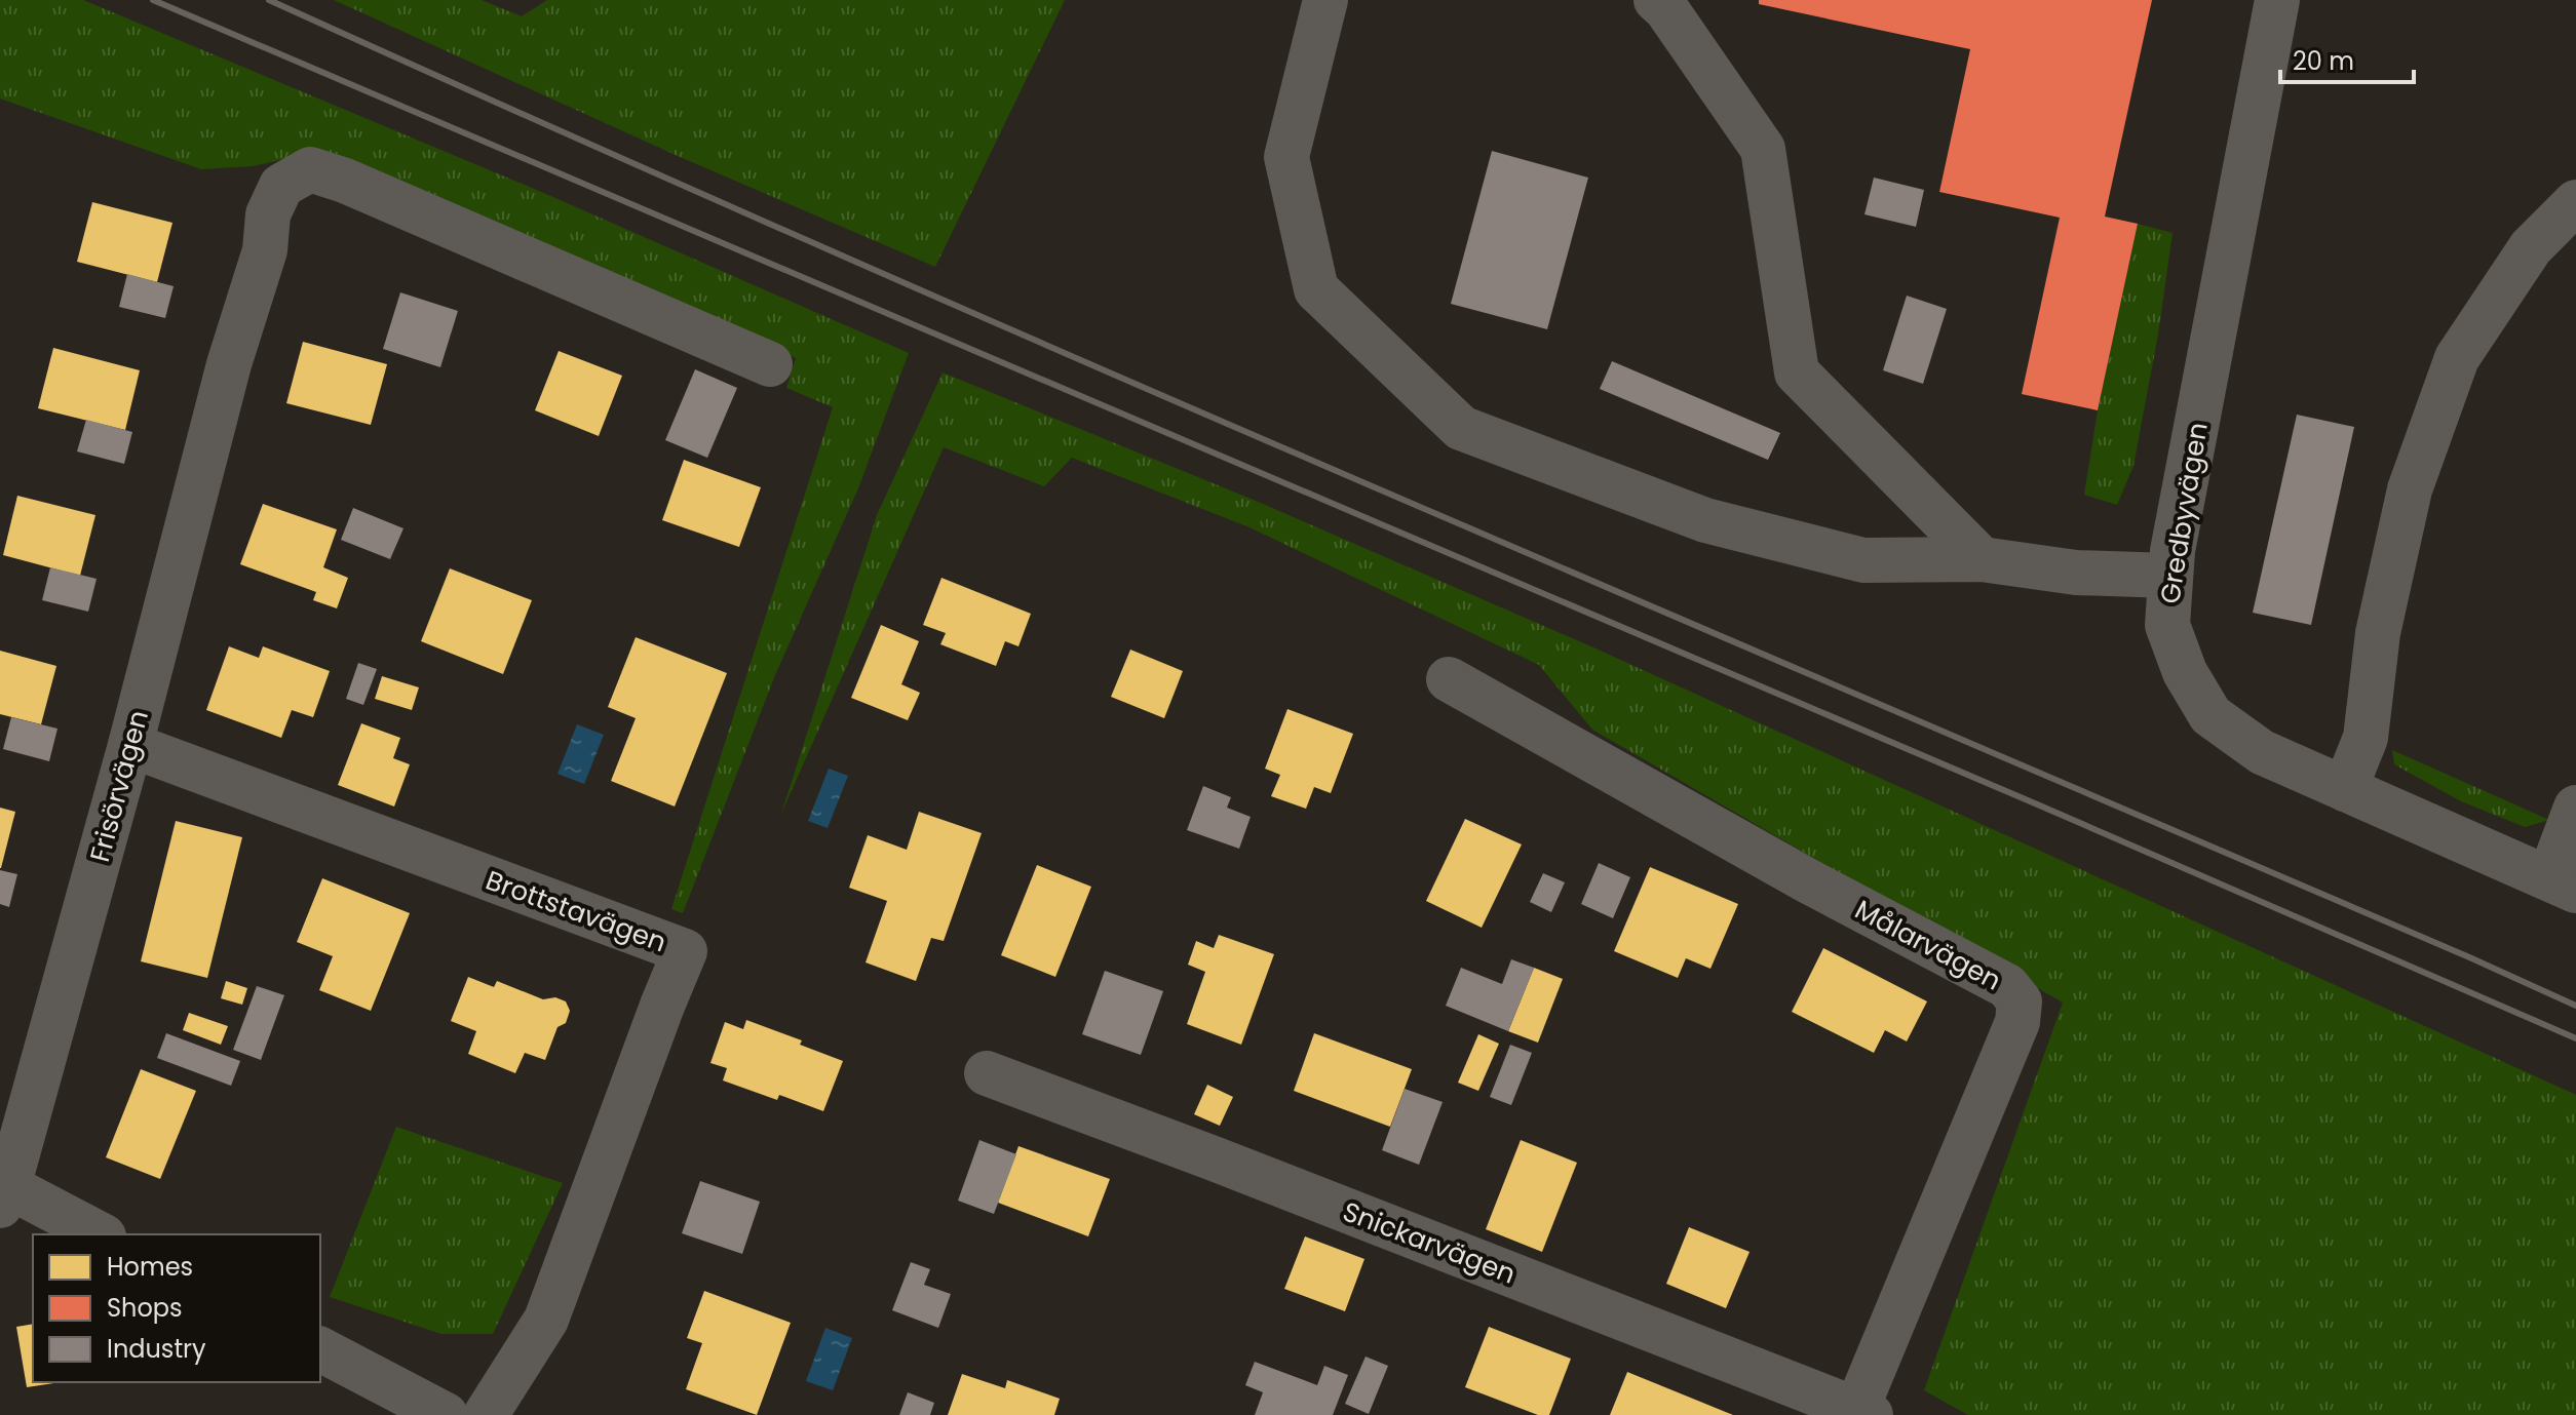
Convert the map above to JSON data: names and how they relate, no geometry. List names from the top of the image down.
{
  "streets": {
    "street": [
      "Gredbyvägen",
      "Frisörvägen",
      "Brottstavägen",
      "Målarvägen",
      "Snickarvägen"
    ]
  },
  "crossings": [
    ["Frisörvägen", "Brottstavägen"],
    ["Målarvägen", "Snickarvägen"]
  ],
  "legend": ["Homes", "Shops", "Industry"],
  "scale_bar": "20 m"
}
